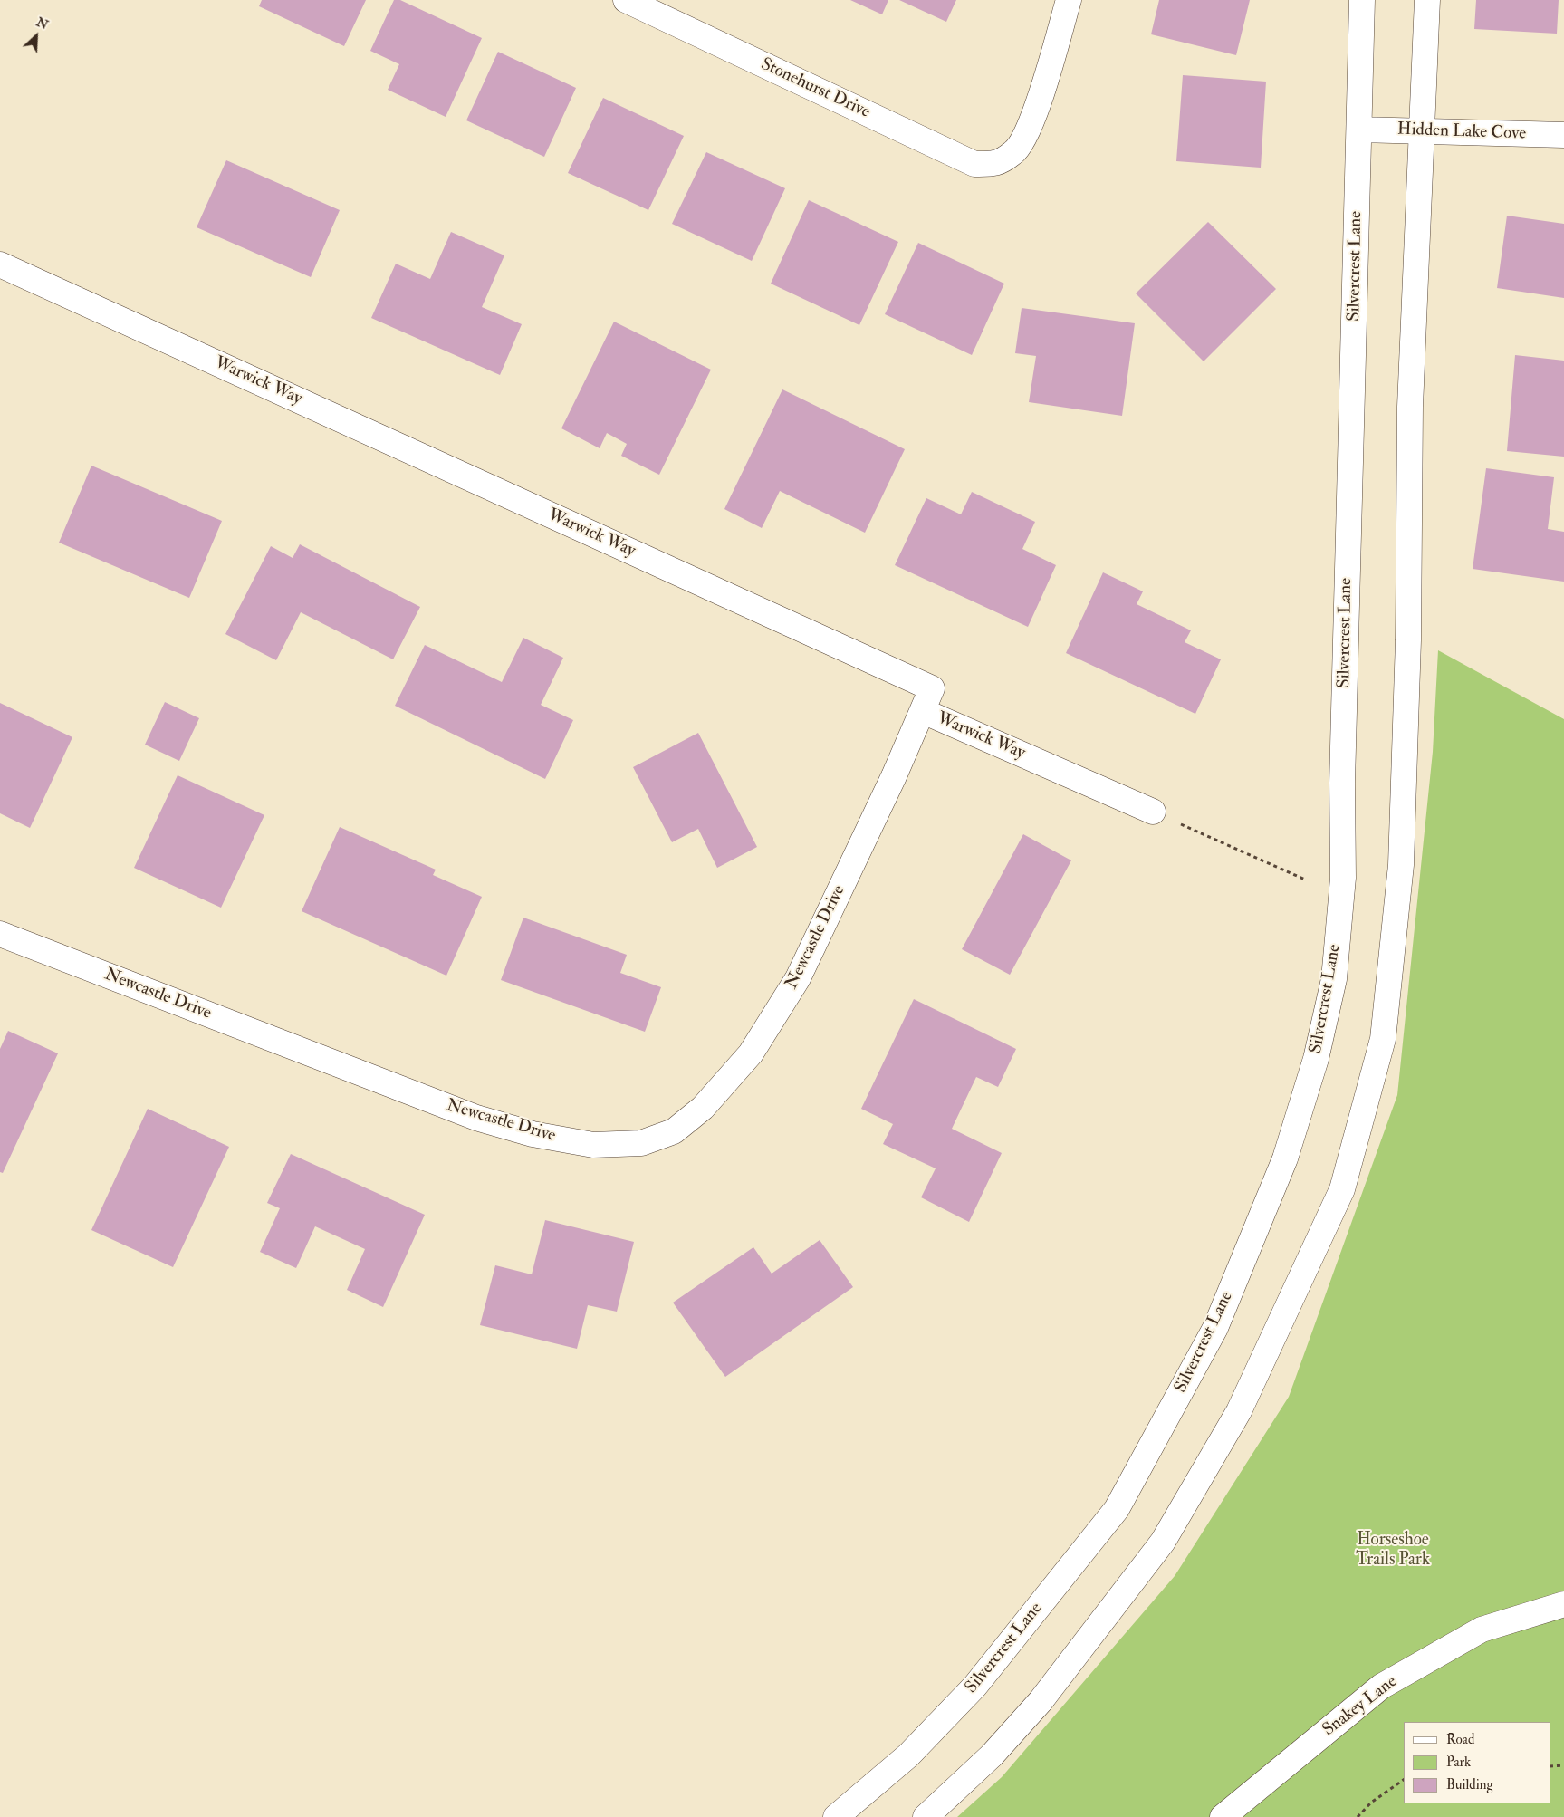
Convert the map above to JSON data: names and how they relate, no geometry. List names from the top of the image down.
{
  "streets": {
    "street": [
      "Stonehurst Drive",
      "Hidden Lake Cove",
      "Silvercrest Lane",
      "Warwick Way",
      "Newcastle Drive",
      "Snakey Lane"
    ]
  },
  "crossings": [
    ["Hidden Lake Cove", "Silvercrest Lane"],
    ["Warwick Way", "Newcastle Drive"]
  ],
  "parks": ["Horseshoe Trails Park"],
  "legend": ["Road", "Park", "Building"],
  "north": "top right"
}
